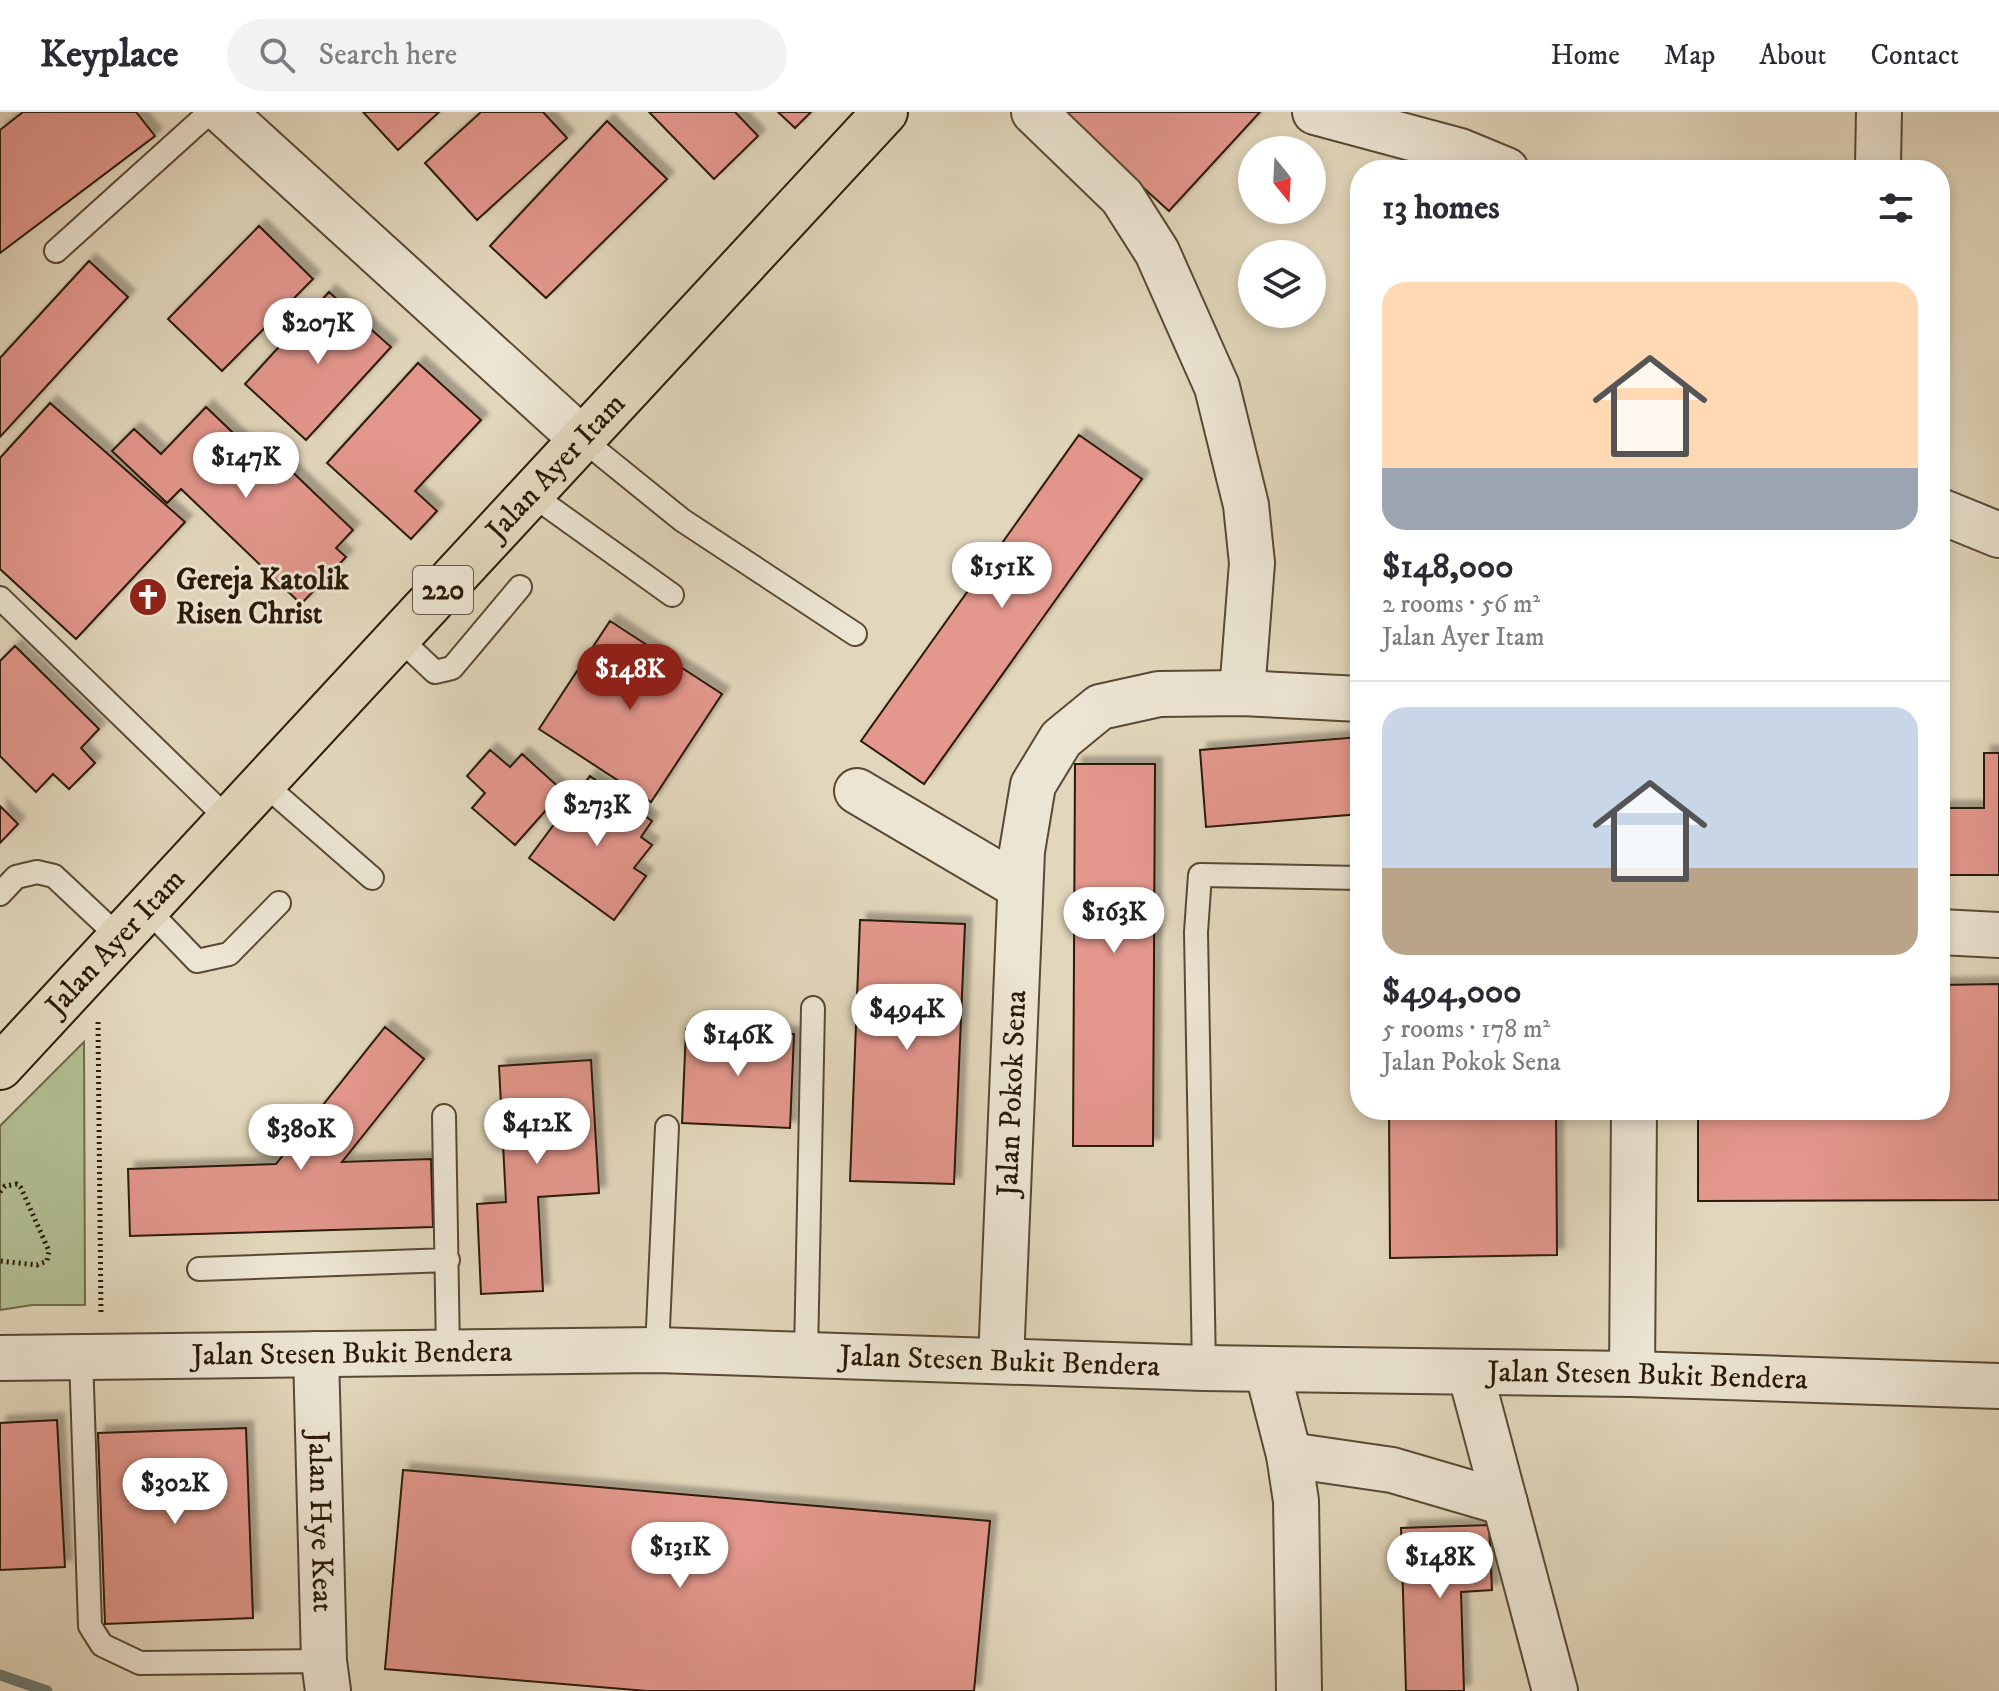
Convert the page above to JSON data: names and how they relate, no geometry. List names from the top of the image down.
{
  "streets": {
    "main road": ["Jalan Ayer Itam", "220"],
    "street": ["Jalan Pokok Sena", "Jalan Stesen Bukit Bendera", "Jalan Hye Keat"]
  },
  "crossings": [
    ["Jalan Pokok Sena", "Jalan Stesen Bukit Bendera"],
    ["Jalan Stesen Bukit Bendera", "Jalan Hye Keat"]
  ],
  "places": {
    "church": ["Gereja Katolik Risen Christ"]
  },
  "north": "bottom",
  "page": {
    "header": "Keyplace",
    "search": "Search here",
    "nav": [
      "Home",
      "Map",
      "About",
      "Contact"
    ],
    "heading": "13 homes",
    "list": [
      {
        "name": "$148,000",
        "note": "2 rooms · 56 m² · Jalan Ayer Itam"
      },
      {
        "name": "$494,000",
        "note": "5 rooms · 178 m² · Jalan Pokok Sena"
      }
    ],
    "price": [
      "$207K",
      "$147K",
      "$151K",
      "$148K",
      "$273K",
      "$163K",
      "$494K",
      "$146K",
      "$412K",
      "$380K",
      "$302K",
      "$131K",
      "$148K"
    ]
  }
}
